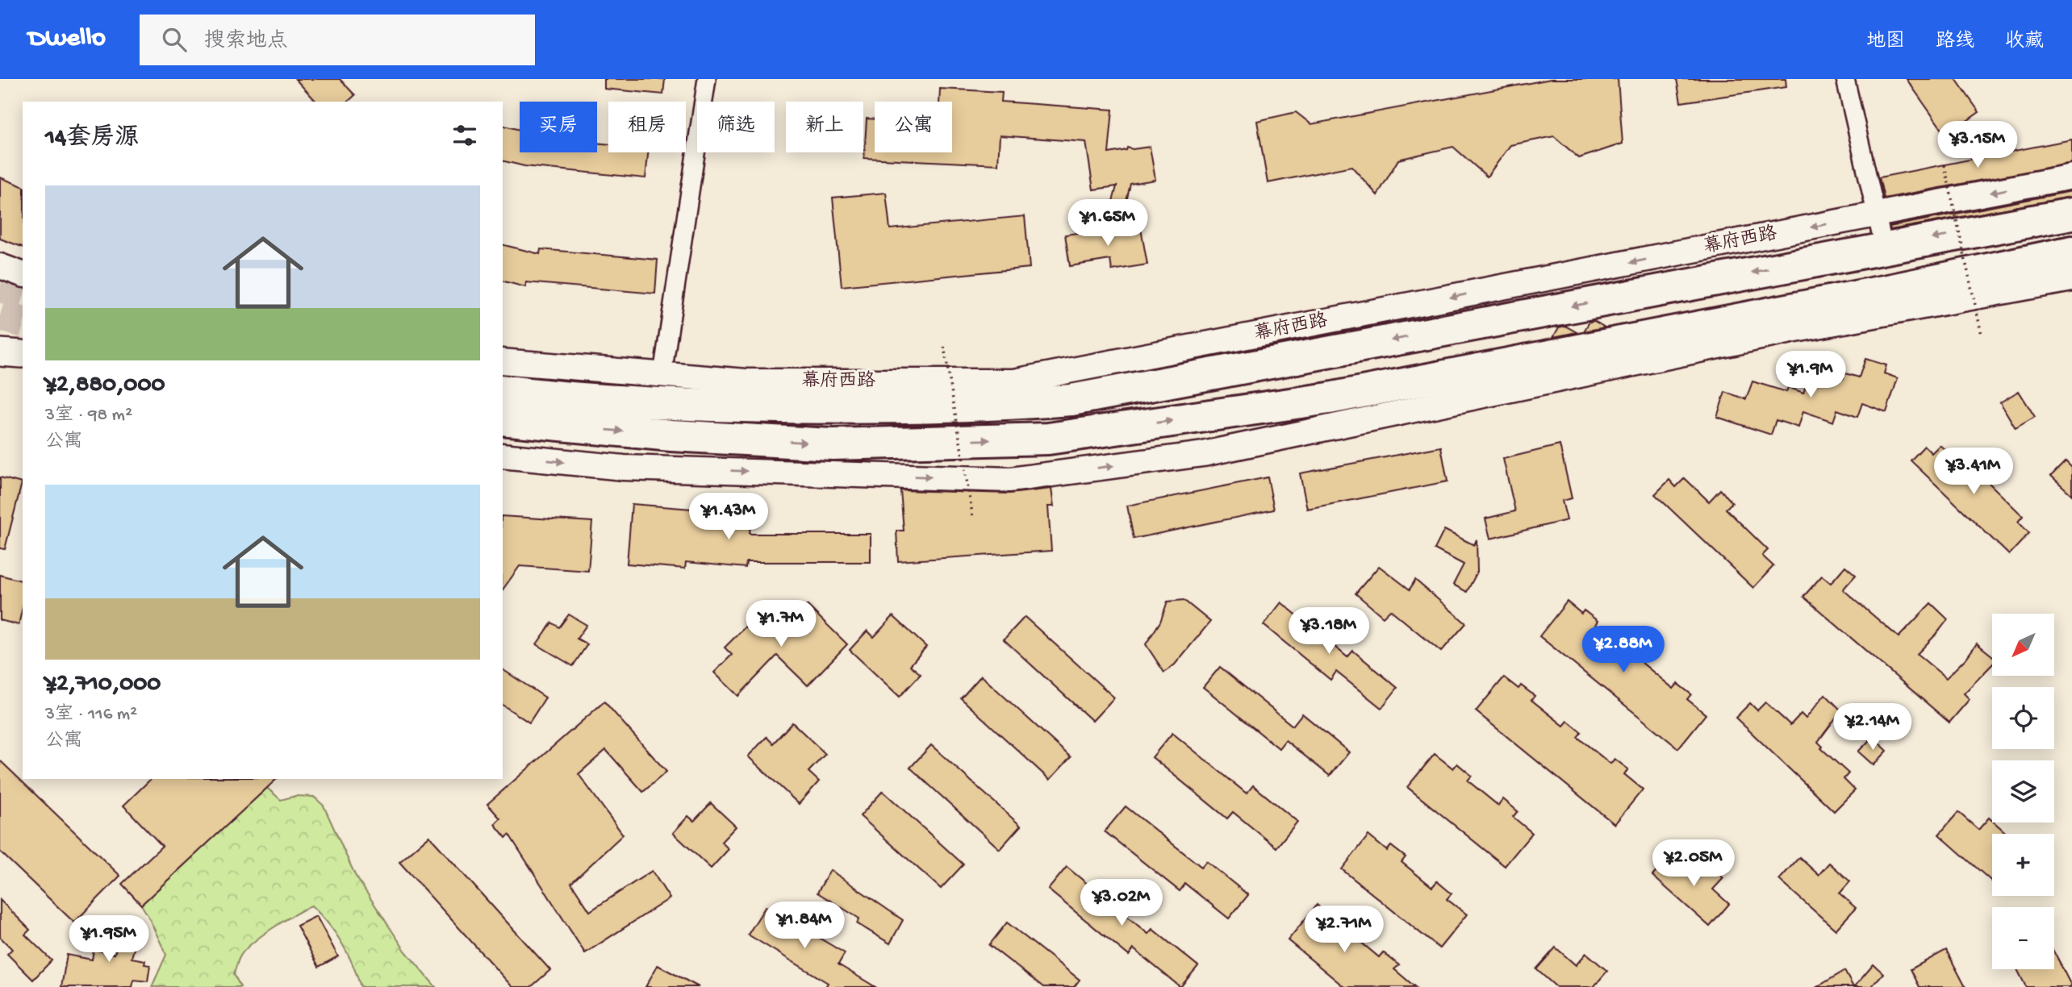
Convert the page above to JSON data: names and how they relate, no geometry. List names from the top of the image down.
{
  "streets": {
    "highway": ["幕府西路"]
  },
  "north": "bottom left",
  "page": {
    "header": "Dwello",
    "search": "搜索地点",
    "nav": ["地图", "路线", "收藏"],
    "chip": [
      "买房",
      "租房",
      "筛选",
      "新上",
      "公寓"
    ],
    "heading": "14套房源",
    "price": [
      "¥3.15M",
      "¥1.65M",
      "¥1.9M",
      "¥3.41M",
      "¥1.43M",
      "¥1.7M",
      "¥3.18M",
      "¥2.88M",
      "¥2.14M",
      "¥2.05M",
      "¥3.02M",
      "¥1.84M",
      "¥2.71M",
      "¥1.95M"
    ],
    "list": [
      {
        "name": "¥2,880,000",
        "note": "3室 · 98 m² · 公寓"
      },
      {
        "name": "¥2,710,000",
        "note": "3室 · 116 m² · 公寓"
      }
    ],
    "map_buttons": ["+", "−"]
  }
}
